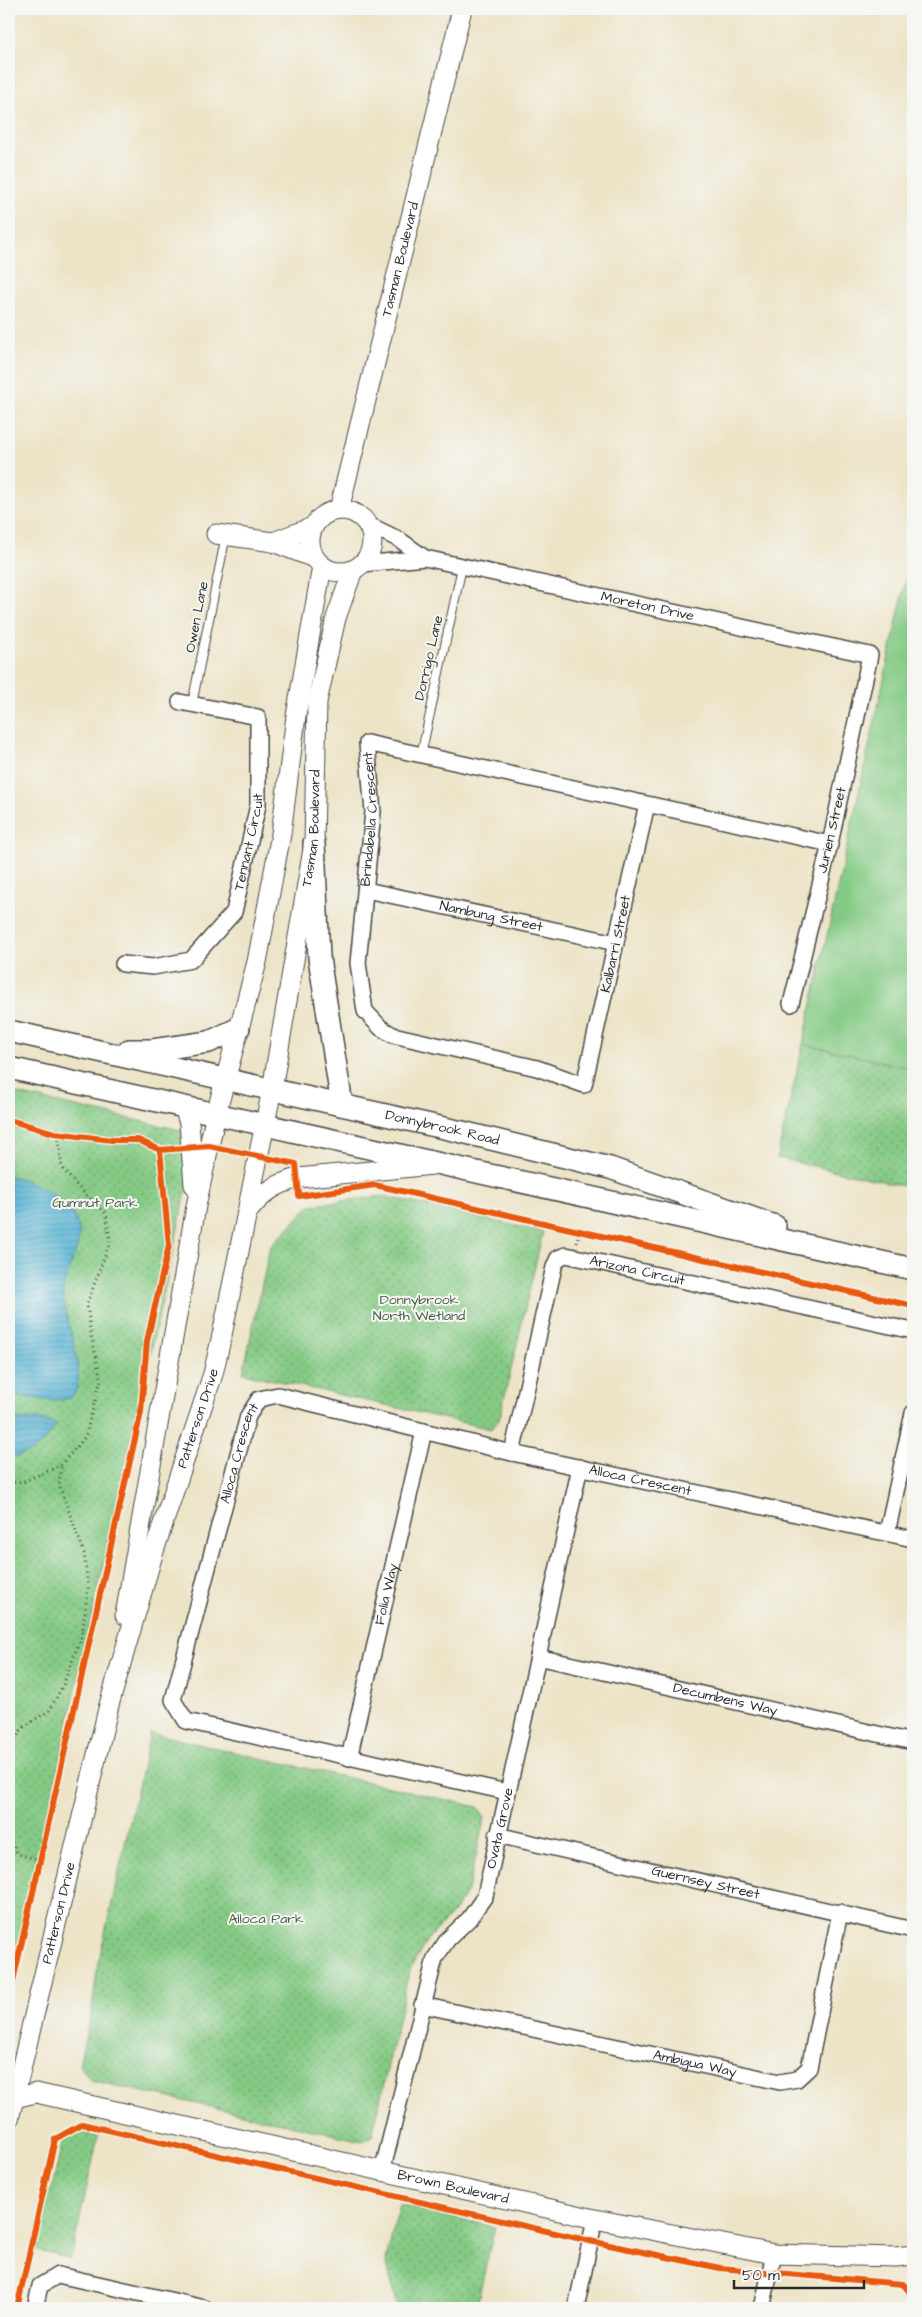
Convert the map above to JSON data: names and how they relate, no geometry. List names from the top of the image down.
{
  "streets": {
    "main road": ["Donnybrook Road"],
    "street": [
      "Tasman Boulevard",
      "Moreton Drive",
      "Brindabella Crescent",
      "Jurien Street",
      "Tennant Circuit",
      "Nambung Street",
      "Kalbarri Street",
      "Arizona Circuit",
      "Patterson Drive",
      "Alloca Crescent",
      "Folia Way",
      "Decumbens Way",
      "Ovata Grove",
      "Guernsey Street",
      "Ambigua Way",
      "Brown Boulevard"
    ],
    "lane": ["Owen Lane", "Dorrigo Lane"]
  },
  "crossings": [
    ["Tasman Boulevard", "Moreton Drive"],
    ["Tasman Boulevard", "Donnybrook Road"],
    ["Tasman Boulevard", "Patterson Drive"],
    ["Moreton Drive", "Dorrigo Lane"],
    ["Moreton Drive", "Jurien Street"],
    ["Owen Lane", "Tennant Circuit"],
    ["Dorrigo Lane", "Brindabella Crescent"],
    ["Brindabella Crescent", "Jurien Street"],
    ["Brindabella Crescent", "Nambung Street"],
    ["Brindabella Crescent", "Kalbarri Street"],
    ["Nambung Street", "Kalbarri Street"],
    ["Donnybrook Road", "Patterson Drive"],
    ["Arizona Circuit", "Alloca Crescent"],
    ["Patterson Drive", "Brown Boulevard"],
    ["Alloca Crescent", "Folia Way"],
    ["Alloca Crescent", "Ovata Grove"],
    ["Decumbens Way", "Ovata Grove"],
    ["Ovata Grove", "Guernsey Street"],
    ["Ovata Grove", "Ambigua Way"],
    ["Ovata Grove", "Brown Boulevard"],
    ["Guernsey Street", "Ambigua Way"]
  ],
  "parks": ["Gumnut Park", "Donnybrook North Wetland", "Alloca Park"],
  "scale_bar": "50 m"
}
